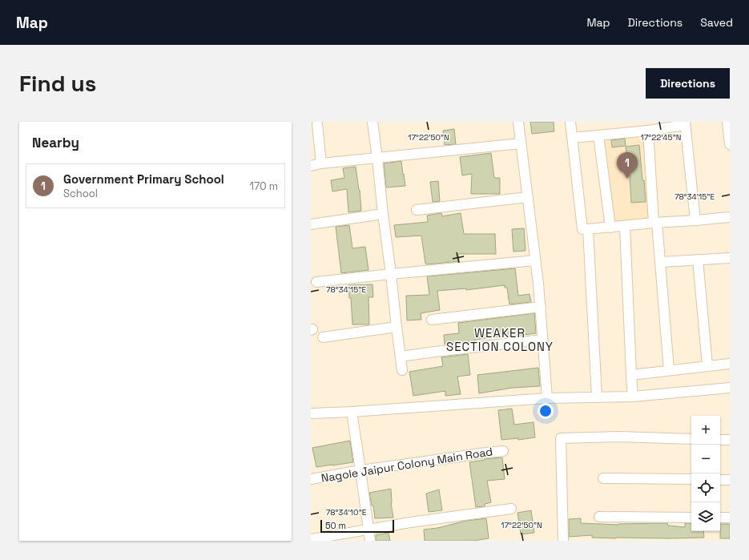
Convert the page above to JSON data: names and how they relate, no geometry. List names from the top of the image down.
{
  "streets": {
    "street": ["Nagole Jaipur Colony Main Road"]
  },
  "districts": ["WEAKER SECTION COLONY"],
  "scale_bar": "50 m",
  "page": {
    "header": "Map",
    "nav": ["Map", "Directions", "Saved"],
    "buttons": "Directions",
    "title": "Find us",
    "heading": "Nearby",
    "pins": "1",
    "list": [
      {
        "mark": "1",
        "name": "Government Primary School",
        "note": "School",
        "value": "170 m"
      }
    ],
    "map_buttons": ["+", "−"],
    "scale": "50 m"
  },
  "coordinates": [
    "17°22'50\"N",
    "17°22'45\"N",
    "78°34'15\"E",
    "78°34'10\"E"
  ]
}
